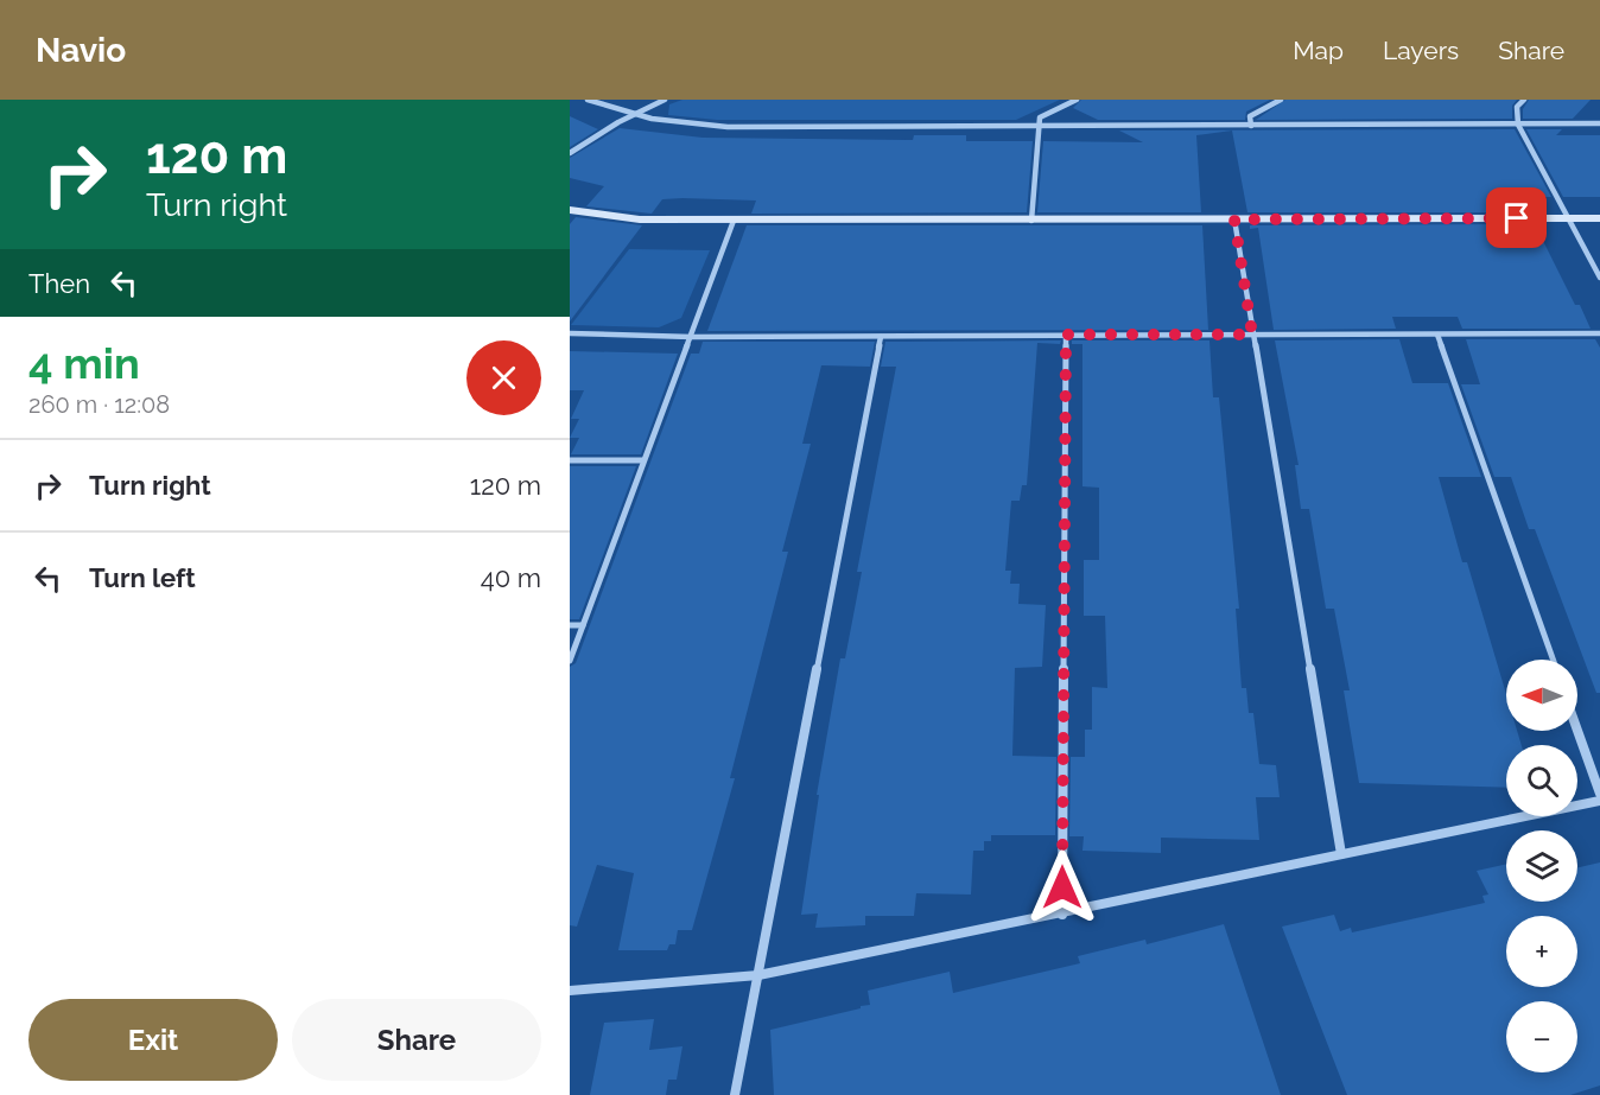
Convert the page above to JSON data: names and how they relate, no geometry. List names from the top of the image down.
{
  "north": "left",
  "page": {
    "header": "Navio",
    "nav": ["Map", "Layers", "Share"],
    "turn": ["120 m", "Turn right"],
    "then": "Then",
    "heading": ["4 min", "260 m · 12:08"],
    "list": [
      {
        "name": "Turn right",
        "value": "120 m"
      },
      {
        "name": "Turn left",
        "value": "40 m"
      }
    ],
    "map_buttons": ["+", "−"],
    "buttons": ["Exit", "Share"]
  }
}
